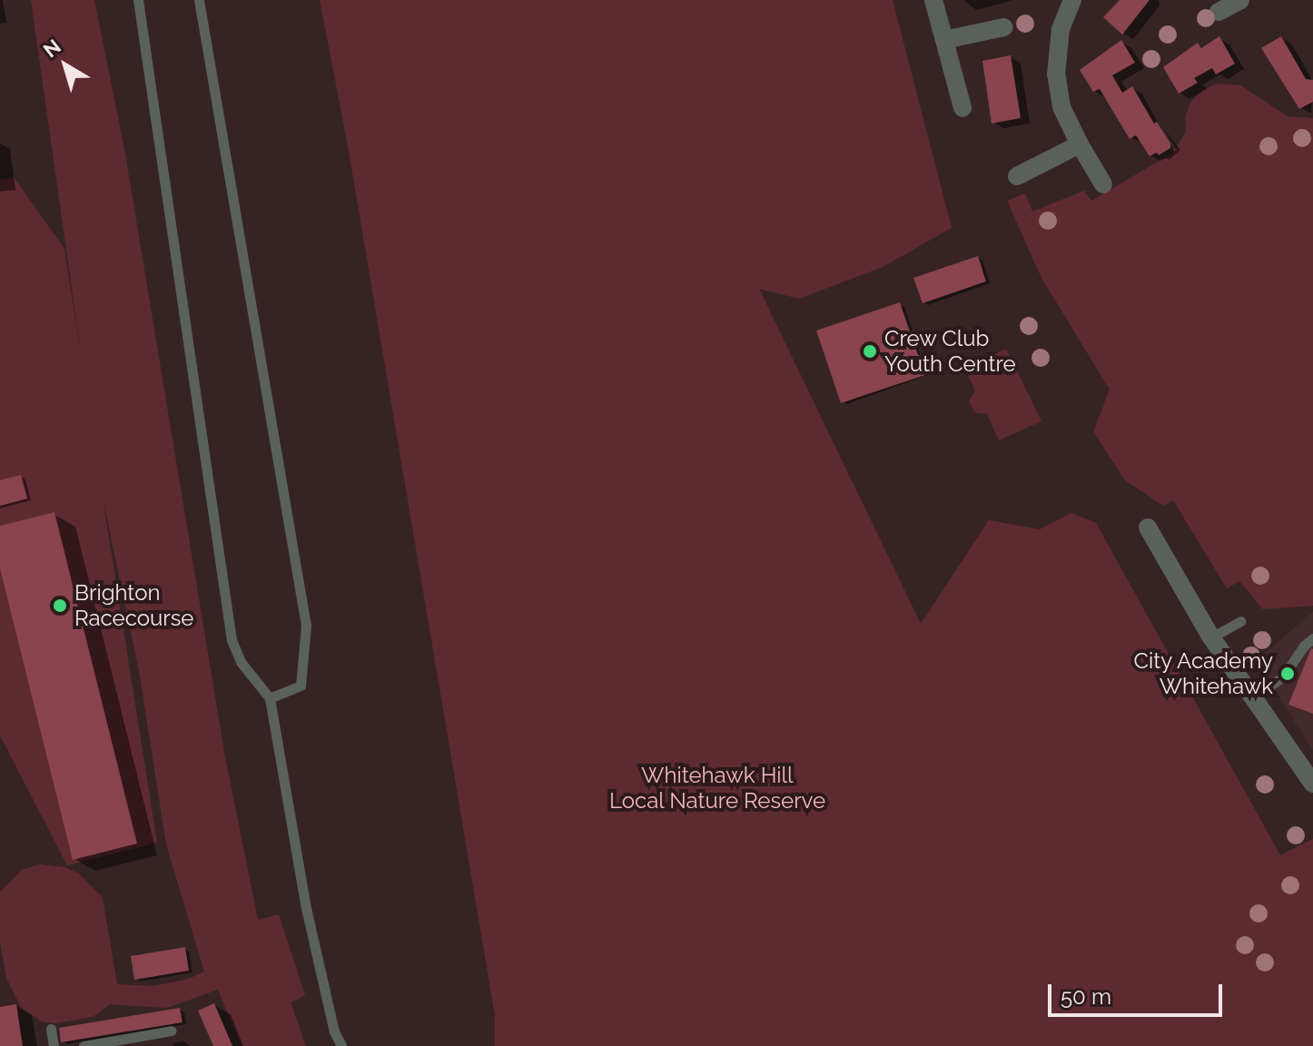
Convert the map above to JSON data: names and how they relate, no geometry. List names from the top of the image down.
{
  "parks": ["Whitehawk Hill Local Nature Reserve"],
  "places": ["Crew Club Youth Centre", "Brighton Racecourse", "City Academy Whitehawk"],
  "scale_bar": "50 m",
  "north": "top left"
}
